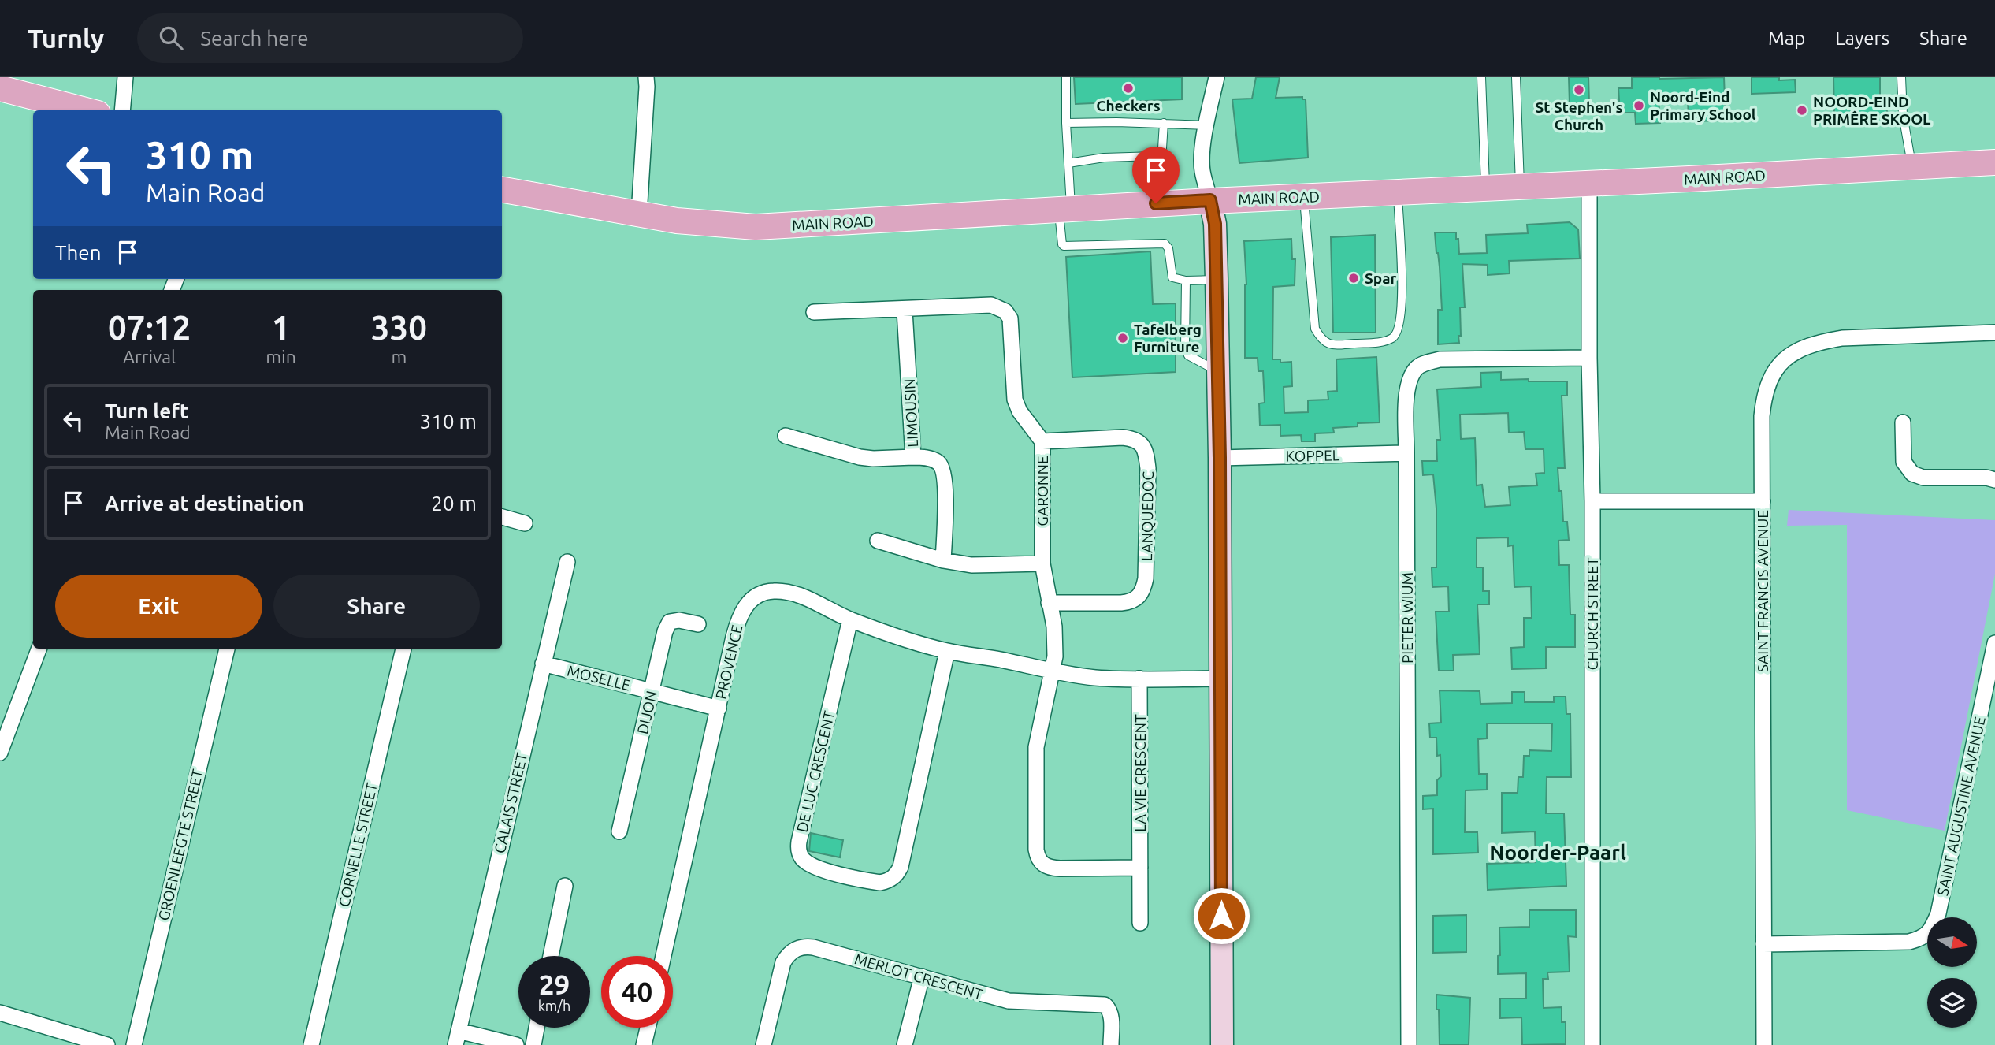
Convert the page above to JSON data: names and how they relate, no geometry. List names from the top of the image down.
{
  "streets": {
    "main road": ["MAIN ROAD"],
    "street": [
      "LIMOUSIN",
      "KOPPEL",
      "GARONNE",
      "LANQUEDOC",
      "SAINT FRANCIS AVENUE",
      "CHURCH STREET",
      "PIETER WIUM",
      "PROVENCE",
      "MOSELLE",
      "DIJON",
      "DE LUC CRESCENT",
      "LA VIE CRESCENT",
      "CALAIS STREET",
      "SAINT AUGUSTINE AVENUE",
      "GROENLEEGTE STREET",
      "CORNELLE STREET",
      "MERLOT CRESCENT"
    ]
  },
  "crossings": [
    ["MAIN ROAD", "CHURCH STREET"],
    ["LIMOUSIN", "GARONNE"],
    ["KOPPEL", "PIETER WIUM"],
    ["GARONNE", "LANQUEDOC"],
    ["GARONNE", "PROVENCE"],
    ["SAINT FRANCIS AVENUE", "SAINT AUGUSTINE AVENUE"],
    ["CHURCH STREET", "PIETER WIUM"],
    ["PROVENCE", "MOSELLE"],
    ["PROVENCE", "DE LUC CRESCENT"],
    ["MOSELLE", "DIJON"],
    ["MOSELLE", "CALAIS STREET"]
  ],
  "districts": ["Noorder-Paarl"],
  "places": [
    "Checkers",
    "St Stephen's Church",
    "Noord-Eind Primary School",
    "NOORD-EIND PRIMÊRE SKOOL",
    "Spar",
    "Tafelberg Furniture"
  ],
  "north": "right",
  "page": {
    "header": "Turnly",
    "search": "Search here",
    "nav": ["Map", "Layers", "Share"],
    "turn": ["310 m", "Main Road"],
    "then": "Then",
    "eta": [
      "07:12",
      "Arrival",
      "1",
      "min",
      "330",
      "m"
    ],
    "list": [
      {
        "name": "Turn left",
        "note": "Main Road",
        "value": "310 m"
      },
      {
        "name": "Arrive at destination",
        "value": "20 m"
      }
    ],
    "buttons": ["Exit", "Share"],
    "speed": "29 km/h",
    "limit": "40"
  }
}
